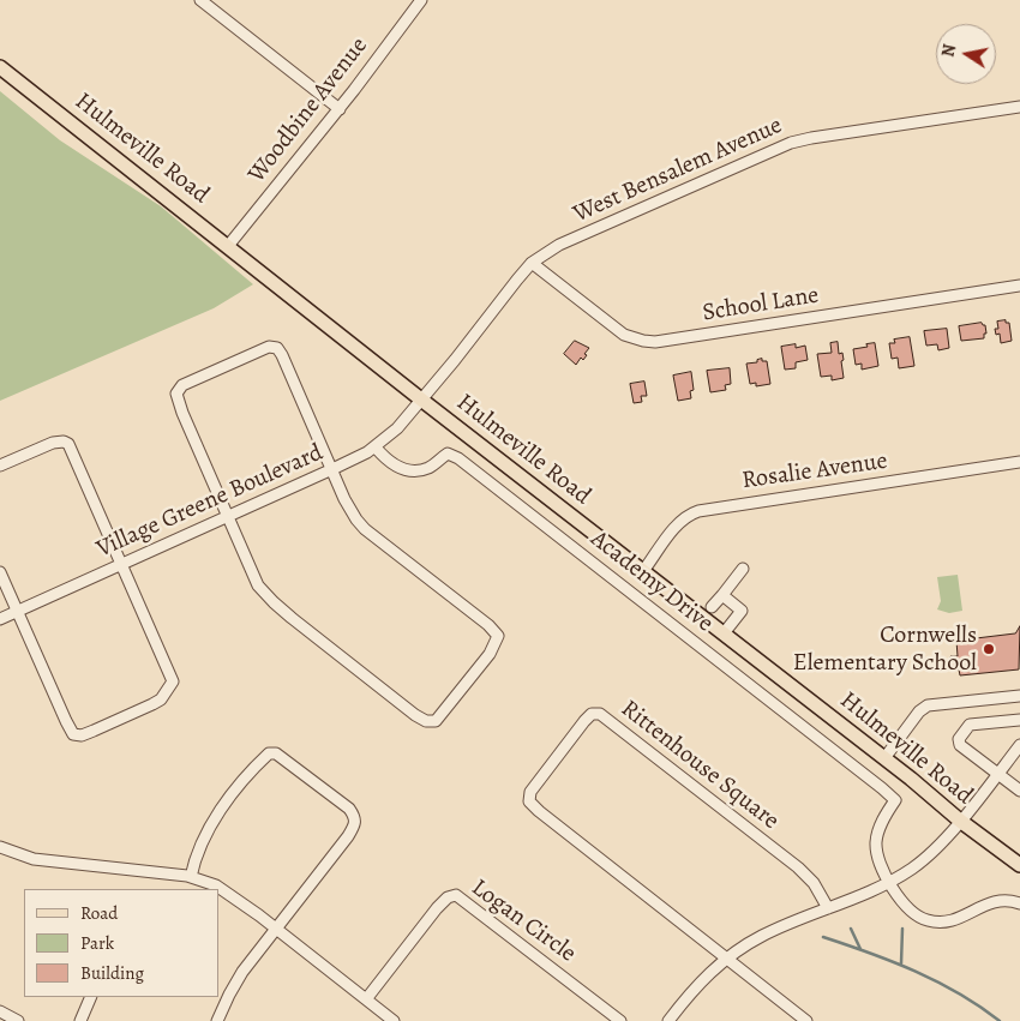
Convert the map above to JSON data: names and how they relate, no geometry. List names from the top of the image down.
{
  "streets": {
    "main road": ["Hulmeville Road"],
    "street": [
      "Woodbine Avenue",
      "West Bensalem Avenue",
      "School Lane",
      "Rosalie Avenue",
      "Village Greene Boulevard",
      "Academy Drive",
      "Rittenhouse Square",
      "Logan Circle"
    ]
  },
  "crossings": [
    ["Woodbine Avenue", "Hulmeville Road"],
    ["Hulmeville Road", "West Bensalem Avenue"],
    ["Hulmeville Road", "Rosalie Avenue"],
    ["Hulmeville Road", "Village Greene Boulevard"],
    ["West Bensalem Avenue", "School Lane"],
    ["West Bensalem Avenue", "Village Greene Boulevard"],
    ["Village Greene Boulevard", "Academy Drive"]
  ],
  "places": ["Cornwells Elementary School"],
  "legend": ["Road", "Park", "Building"],
  "north": "left"
}
